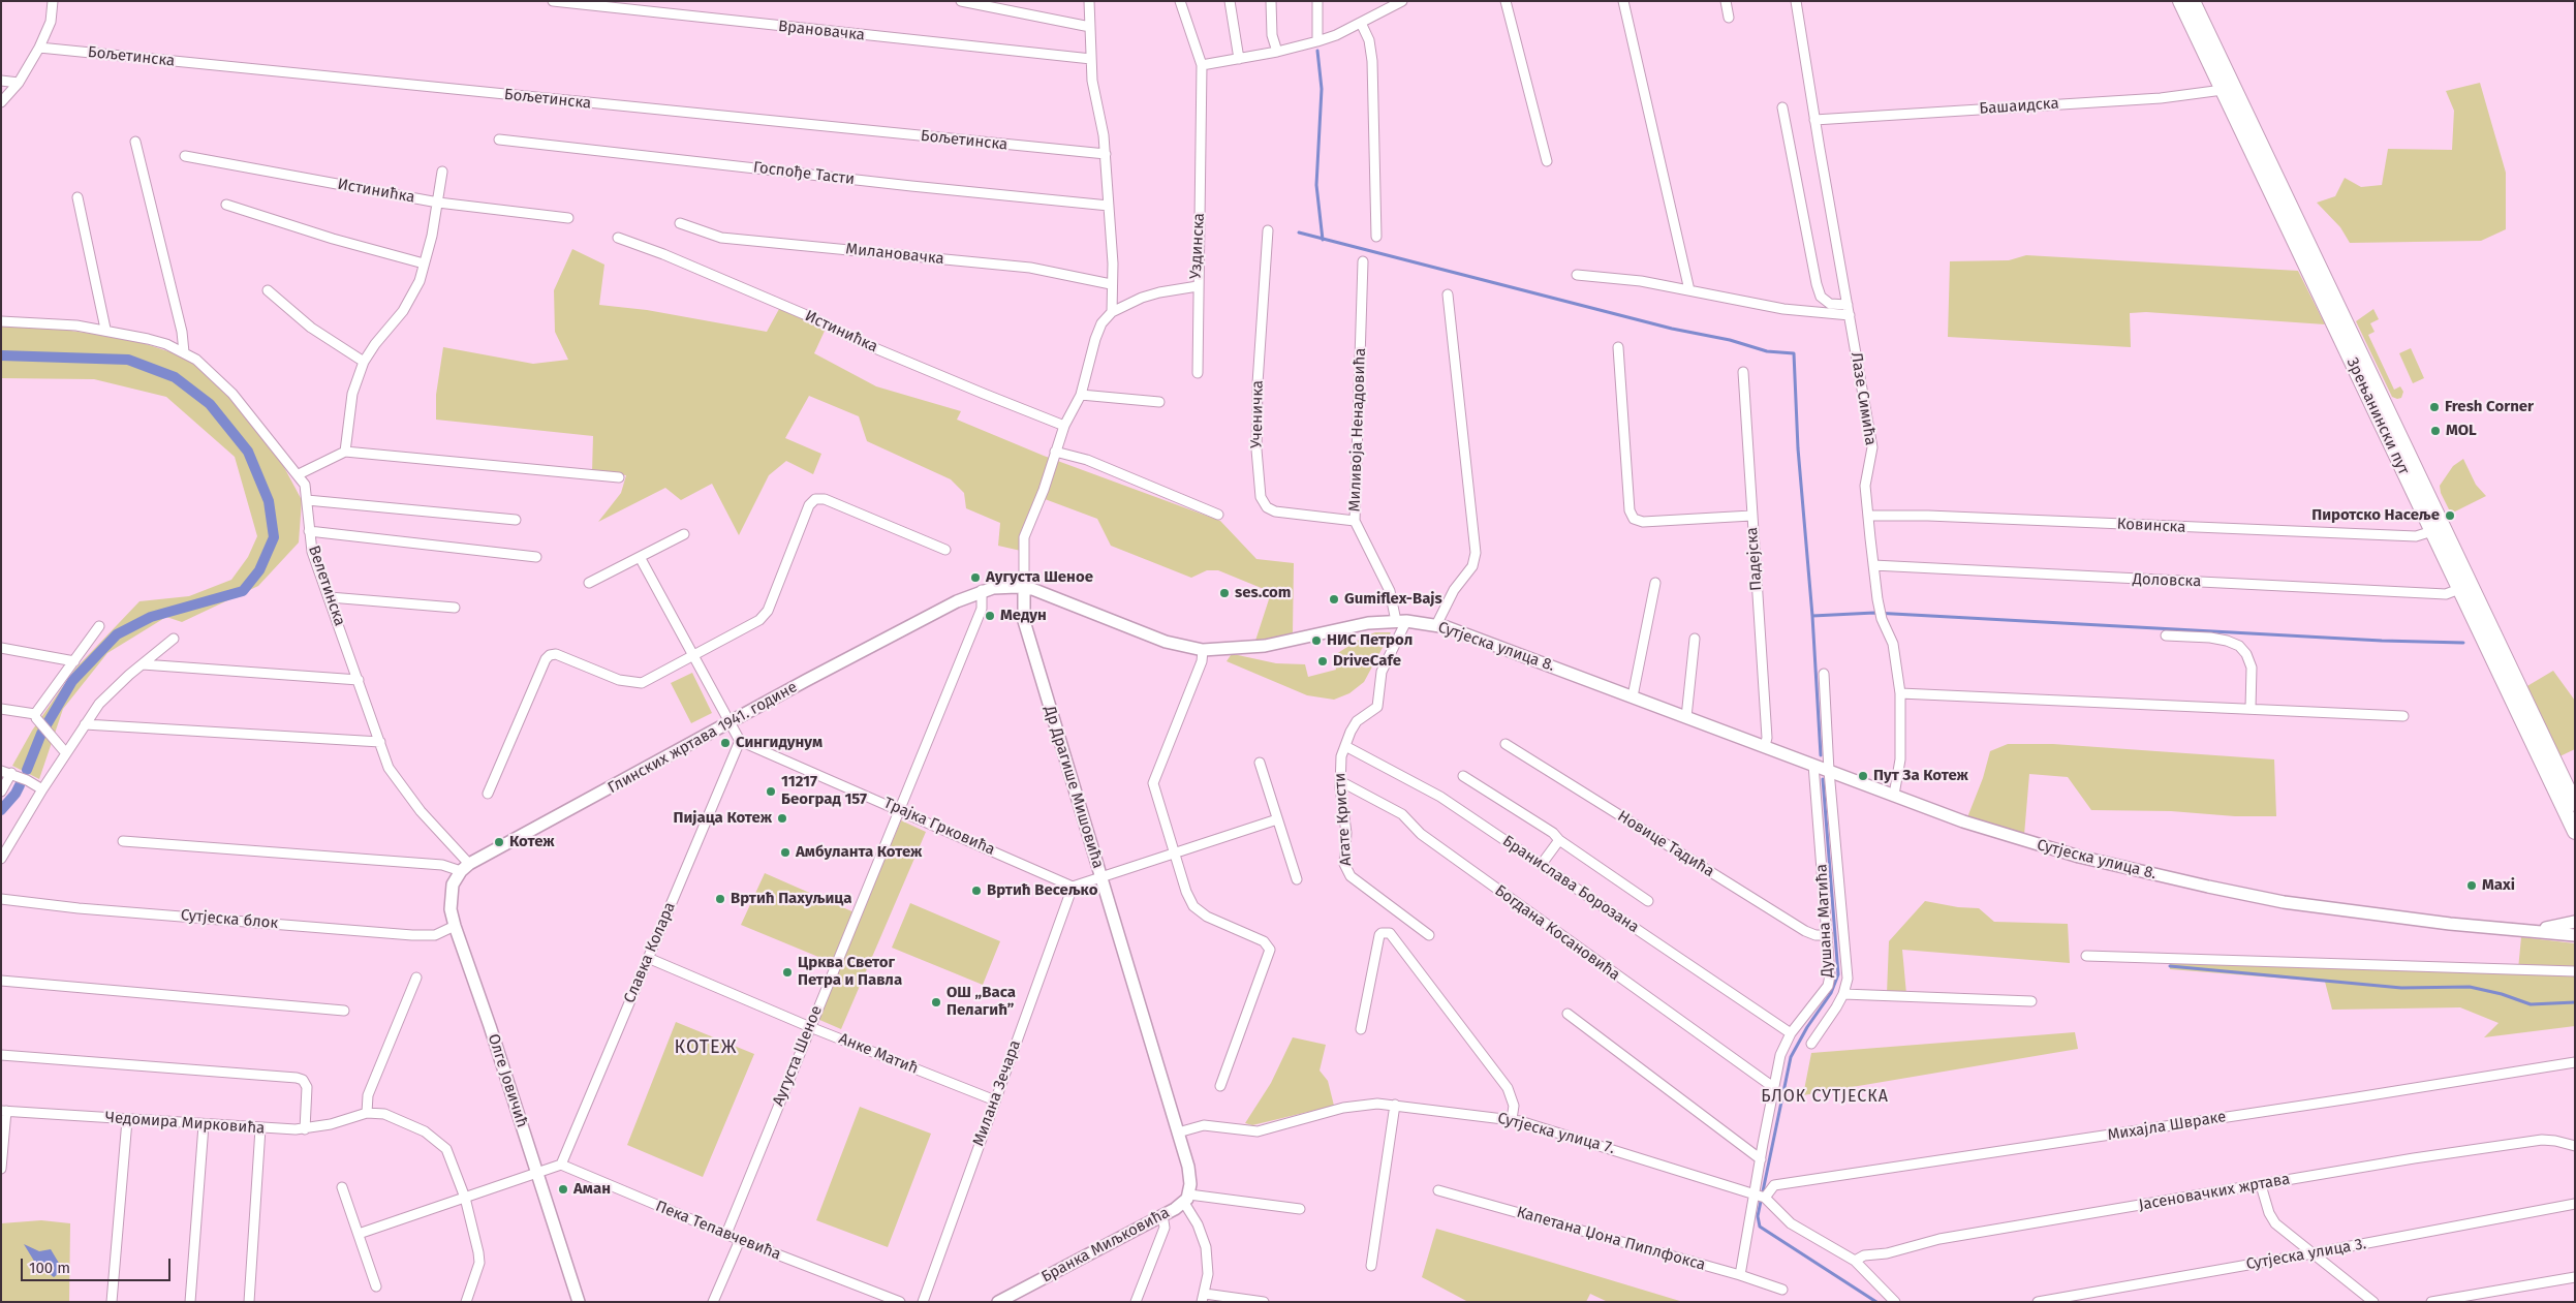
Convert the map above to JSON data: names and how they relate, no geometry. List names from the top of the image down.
{
  "streets": {
    "main road": ["Зрењанински пут"],
    "street": [
      "Врановачка",
      "Бољетинска",
      "Башаидска",
      "Госпође Тасти",
      "Истинићка",
      "Уздинска",
      "Милановачка",
      "Лазе Симића",
      "Ученичка",
      "Миливоја Ненадовића",
      "Ковинска",
      "Падејска",
      "Доловска",
      "Велетинска",
      "Сутјеска улица 8.",
      "Глинских жртава 1941. године",
      "Др Драгише Мишовића",
      "Агате Кристи",
      "Трајка Грковића",
      "Новице Тадића",
      "Бранислава Борозана",
      "Сутјеска блок",
      "Душана Матића",
      "Богдана Косановића",
      "Славка Колара",
      "Анке Матић",
      "Аугуста Шеное",
      "Олге Јовичић",
      "Милана Зечара",
      "Чедомира Мирковића",
      "Михајла Швраке",
      "Сутјеска улица 7.",
      "Јасеновачких жртава",
      "Пека Тепавчевића",
      "Капетана Џона Пиплфокса",
      "Бранка Миљковића",
      "Сутјеска улица 3."
    ]
  },
  "crossings": [
    ["Башаидска", "Лазе Симића"],
    ["Башаидска", "Зрењанински пут"],
    ["Истинићка", "Уздинска"],
    ["Уздинска", "Глинских жртава 1941. године"],
    ["Уздинска", "Др Драгише Мишовића"],
    ["Лазе Симића", "Ковинска"],
    ["Лазе Симића", "Доловска"],
    ["Лазе Симића", "Сутјеска улица 8."],
    ["Ученичка", "Миливоја Ненадовића"],
    ["Зрењанински пут", "Ковинска"],
    ["Зрењанински пут", "Доловска"],
    ["Миливоја Ненадовића", "Сутјеска улица 8."],
    ["Миливоја Ненадовића", "Агате Кристи"],
    ["Падејска", "Сутјеска улица 8."],
    ["Велетинска", "Глинских жртава 1941. године"],
    ["Велетинска", "Олге Јовичић"],
    ["Сутјеска улица 8.", "Глинских жртава 1941. године"],
    ["Сутјеска улица 8.", "Агате Кристи"],
    ["Сутјеска улица 8.", "Душана Матића"],
    ["Глинских жртава 1941. године", "Др Драгише Мишовића"],
    ["Глинских жртава 1941. године", "Аугуста Шеное"],
    ["Глинских жртава 1941. године", "Олге Јовичић"],
    ["Др Драгише Мишовића", "Сутјеска улица 7."],
    ["Др Драгише Мишовића", "Бранка Миљковића"],
    ["Агате Кристи", "Бранислава Борозана"],
    ["Агате Кристи", "Богдана Косановића"],
    ["Трајка Грковића", "Славка Колара"],
    ["Трајка Грковића", "Аугуста Шеное"],
    ["Трајка Грковића", "Милана Зечара"],
    ["Новице Тадића", "Душана Матића"],
    ["Бранислава Борозана", "Душана Матића"],
    ["Сутјеска блок", "Олге Јовичић"],
    ["Душана Матића", "Богдана Косановића"],
    ["Душана Матића", "Сутјеска улица 7."],
    ["Душана Матића", "Капетана Џона Пиплфокса"],
    ["Славка Колара", "Анке Матић"],
    ["Славка Колара", "Пека Тепавчевића"],
    ["Анке Матић", "Аугуста Шеное"],
    ["Анке Матић", "Милана Зечара"],
    ["Аугуста Шеное", "Пека Тепавчевића"],
    ["Михајла Швраке", "Сутјеска улица 7."],
    ["Сутјеска улица 7.", "Јасеновачких жртава"]
  ],
  "districts": ["КОТЕЖ", "БЛОК СУТЈЕСКА"],
  "places": [
    "Fresh Corner",
    "MOL",
    "Пиротско Насеље",
    "Аугуста Шеное",
    "ses.com",
    "Gumiflex-Bajs",
    "Медун",
    "НИС Петрол",
    "DriveCafe",
    "Сингидунум",
    "Пут За Котеж",
    "11217 Београд 157",
    "Пијаца Котеж",
    "Котеж",
    "Амбуланта Котеж",
    "Maxi",
    "Вртић Весељко",
    "Вртић Пахуљица",
    "Црква Светог Петра и Павла",
    "ОШ „Васа Пелагић”",
    "Аман"
  ],
  "scale_bar": "100 m"
}
